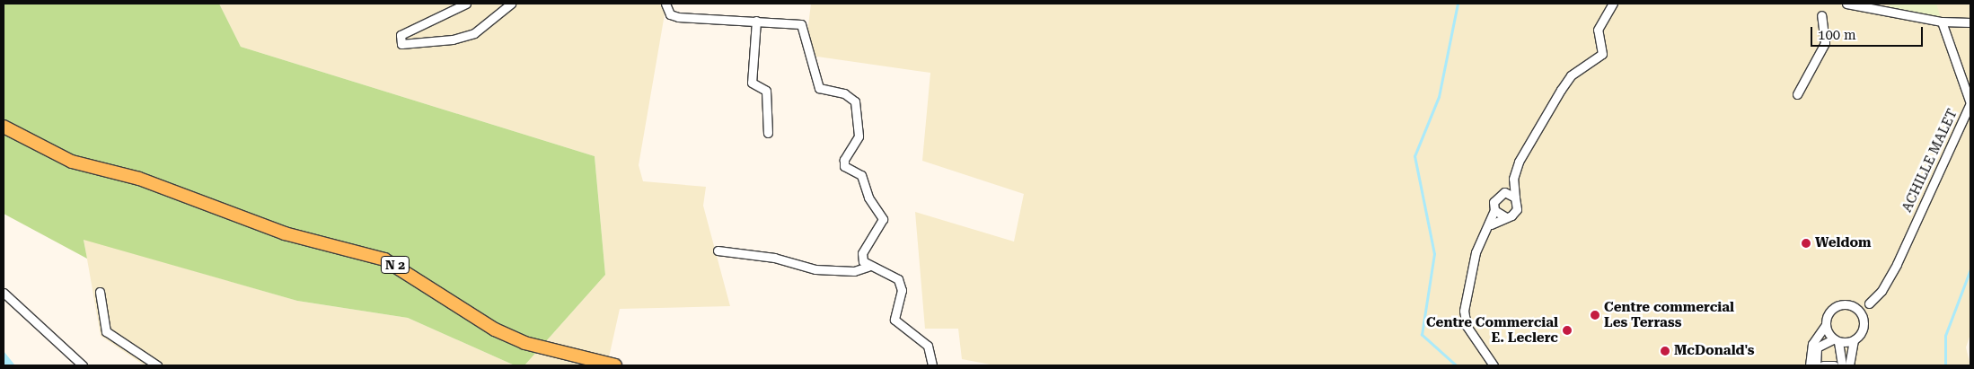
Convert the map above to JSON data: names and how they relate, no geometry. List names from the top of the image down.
{
  "streets": {
    "main road": ["N 2"],
    "street": ["ACHILLE MALET"]
  },
  "places": [
    "Weldom",
    "Centre commercial Les Terrass",
    "Centre Commercial E. Leclerc",
    "McDonald's"
  ],
  "scale_bar": "100 m"
}
